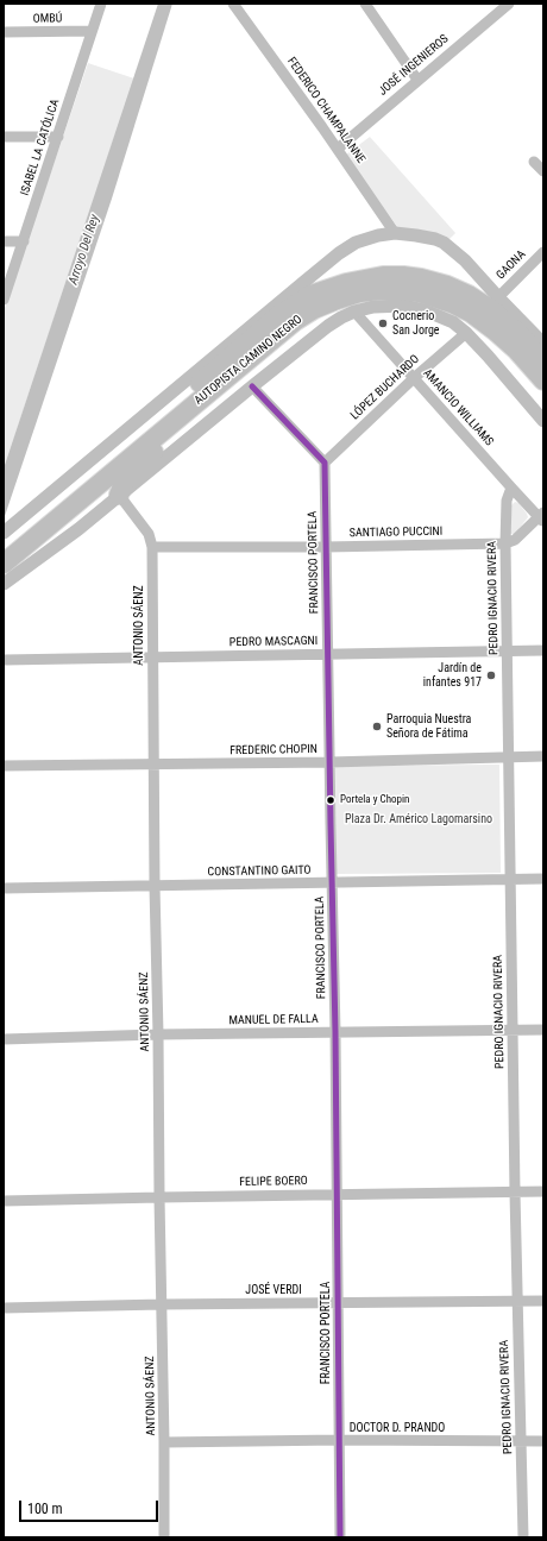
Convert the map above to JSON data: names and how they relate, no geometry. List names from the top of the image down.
{
  "streets": {
    "highway": ["AUTOPISTA CAMINO NEGRO"],
    "street": [
      "OMBÚ",
      "JOSÉ INGENIEROS",
      "FEDERICO CHAMPALANNE",
      "ISABEL LA CATÓLICA",
      "GAONA",
      "LÓPEZ BUCHARDO",
      "AMANCIO WILLIAMS",
      "SANTIAGO PUCCINI",
      "FRANCISCO PORTELA",
      "PEDRO IGNACIO RIVERA",
      "ANTONIO SÁENZ",
      "PEDRO MASCAGNI",
      "FREDERIC CHOPIN",
      "CONSTANTINO GAITO",
      "MANUEL DE FALLA",
      "FELIPE BOERO",
      "JOSÉ VERDI",
      "DOCTOR D. PRANDO"
    ]
  },
  "crossings": [
    ["OMBÚ", "ISABEL LA CATÓLICA"],
    ["JOSÉ INGENIEROS", "FEDERICO CHAMPALANNE"],
    ["LÓPEZ BUCHARDO", "AMANCIO WILLIAMS"],
    ["LÓPEZ BUCHARDO", "FRANCISCO PORTELA"],
    ["AMANCIO WILLIAMS", "PEDRO IGNACIO RIVERA"],
    ["SANTIAGO PUCCINI", "FRANCISCO PORTELA"],
    ["SANTIAGO PUCCINI", "PEDRO IGNACIO RIVERA"],
    ["SANTIAGO PUCCINI", "ANTONIO SÁENZ"],
    ["FRANCISCO PORTELA", "PEDRO MASCAGNI"],
    ["FRANCISCO PORTELA", "FREDERIC CHOPIN"],
    ["FRANCISCO PORTELA", "CONSTANTINO GAITO"],
    ["FRANCISCO PORTELA", "MANUEL DE FALLA"],
    ["FRANCISCO PORTELA", "FELIPE BOERO"],
    ["FRANCISCO PORTELA", "JOSÉ VERDI"],
    ["FRANCISCO PORTELA", "DOCTOR D. PRANDO"],
    ["PEDRO IGNACIO RIVERA", "PEDRO MASCAGNI"],
    ["PEDRO IGNACIO RIVERA", "FREDERIC CHOPIN"],
    ["PEDRO IGNACIO RIVERA", "CONSTANTINO GAITO"],
    ["PEDRO IGNACIO RIVERA", "MANUEL DE FALLA"],
    ["PEDRO IGNACIO RIVERA", "FELIPE BOERO"],
    ["PEDRO IGNACIO RIVERA", "JOSÉ VERDI"],
    ["PEDRO IGNACIO RIVERA", "DOCTOR D. PRANDO"],
    ["ANTONIO SÁENZ", "PEDRO MASCAGNI"],
    ["ANTONIO SÁENZ", "FREDERIC CHOPIN"],
    ["ANTONIO SÁENZ", "CONSTANTINO GAITO"],
    ["ANTONIO SÁENZ", "MANUEL DE FALLA"],
    ["ANTONIO SÁENZ", "FELIPE BOERO"],
    ["ANTONIO SÁENZ", "JOSÉ VERDI"],
    ["ANTONIO SÁENZ", "DOCTOR D. PRANDO"]
  ],
  "water": ["Arroyo Del Rey"],
  "parks": ["Plaza Dr. Américo Lagomarsino"],
  "places": [
    "Cocnerio San Jorge",
    "Jardín de infantes 917",
    "Parroquia Nuestra Señora de Fátima",
    "Portela y Chopin"
  ],
  "scale_bar": "100 m"
}
